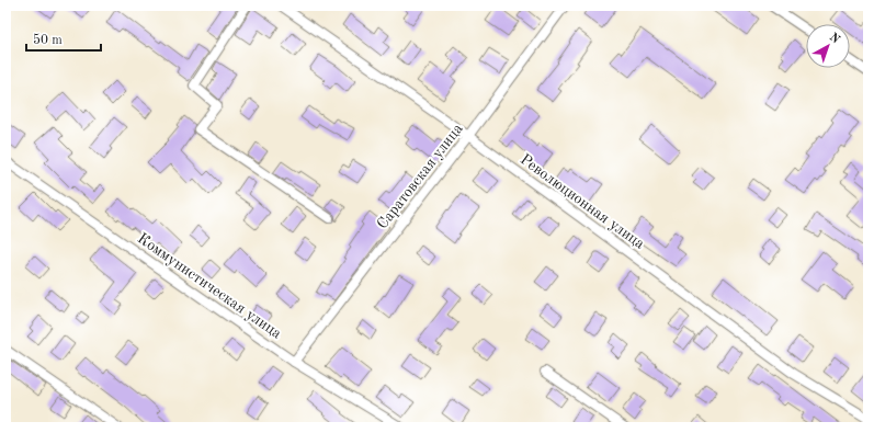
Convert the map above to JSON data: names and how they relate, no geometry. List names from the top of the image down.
{
  "streets": {
    "street": ["Саратовская улица", "Революционная улица", "Коммунистическая улица"]
  },
  "crossings": [
    ["Саратовская улица", "Революционная улица"],
    ["Саратовская улица", "Коммунистическая улица"]
  ],
  "scale_bar": "50 m",
  "north": "top right"
}
